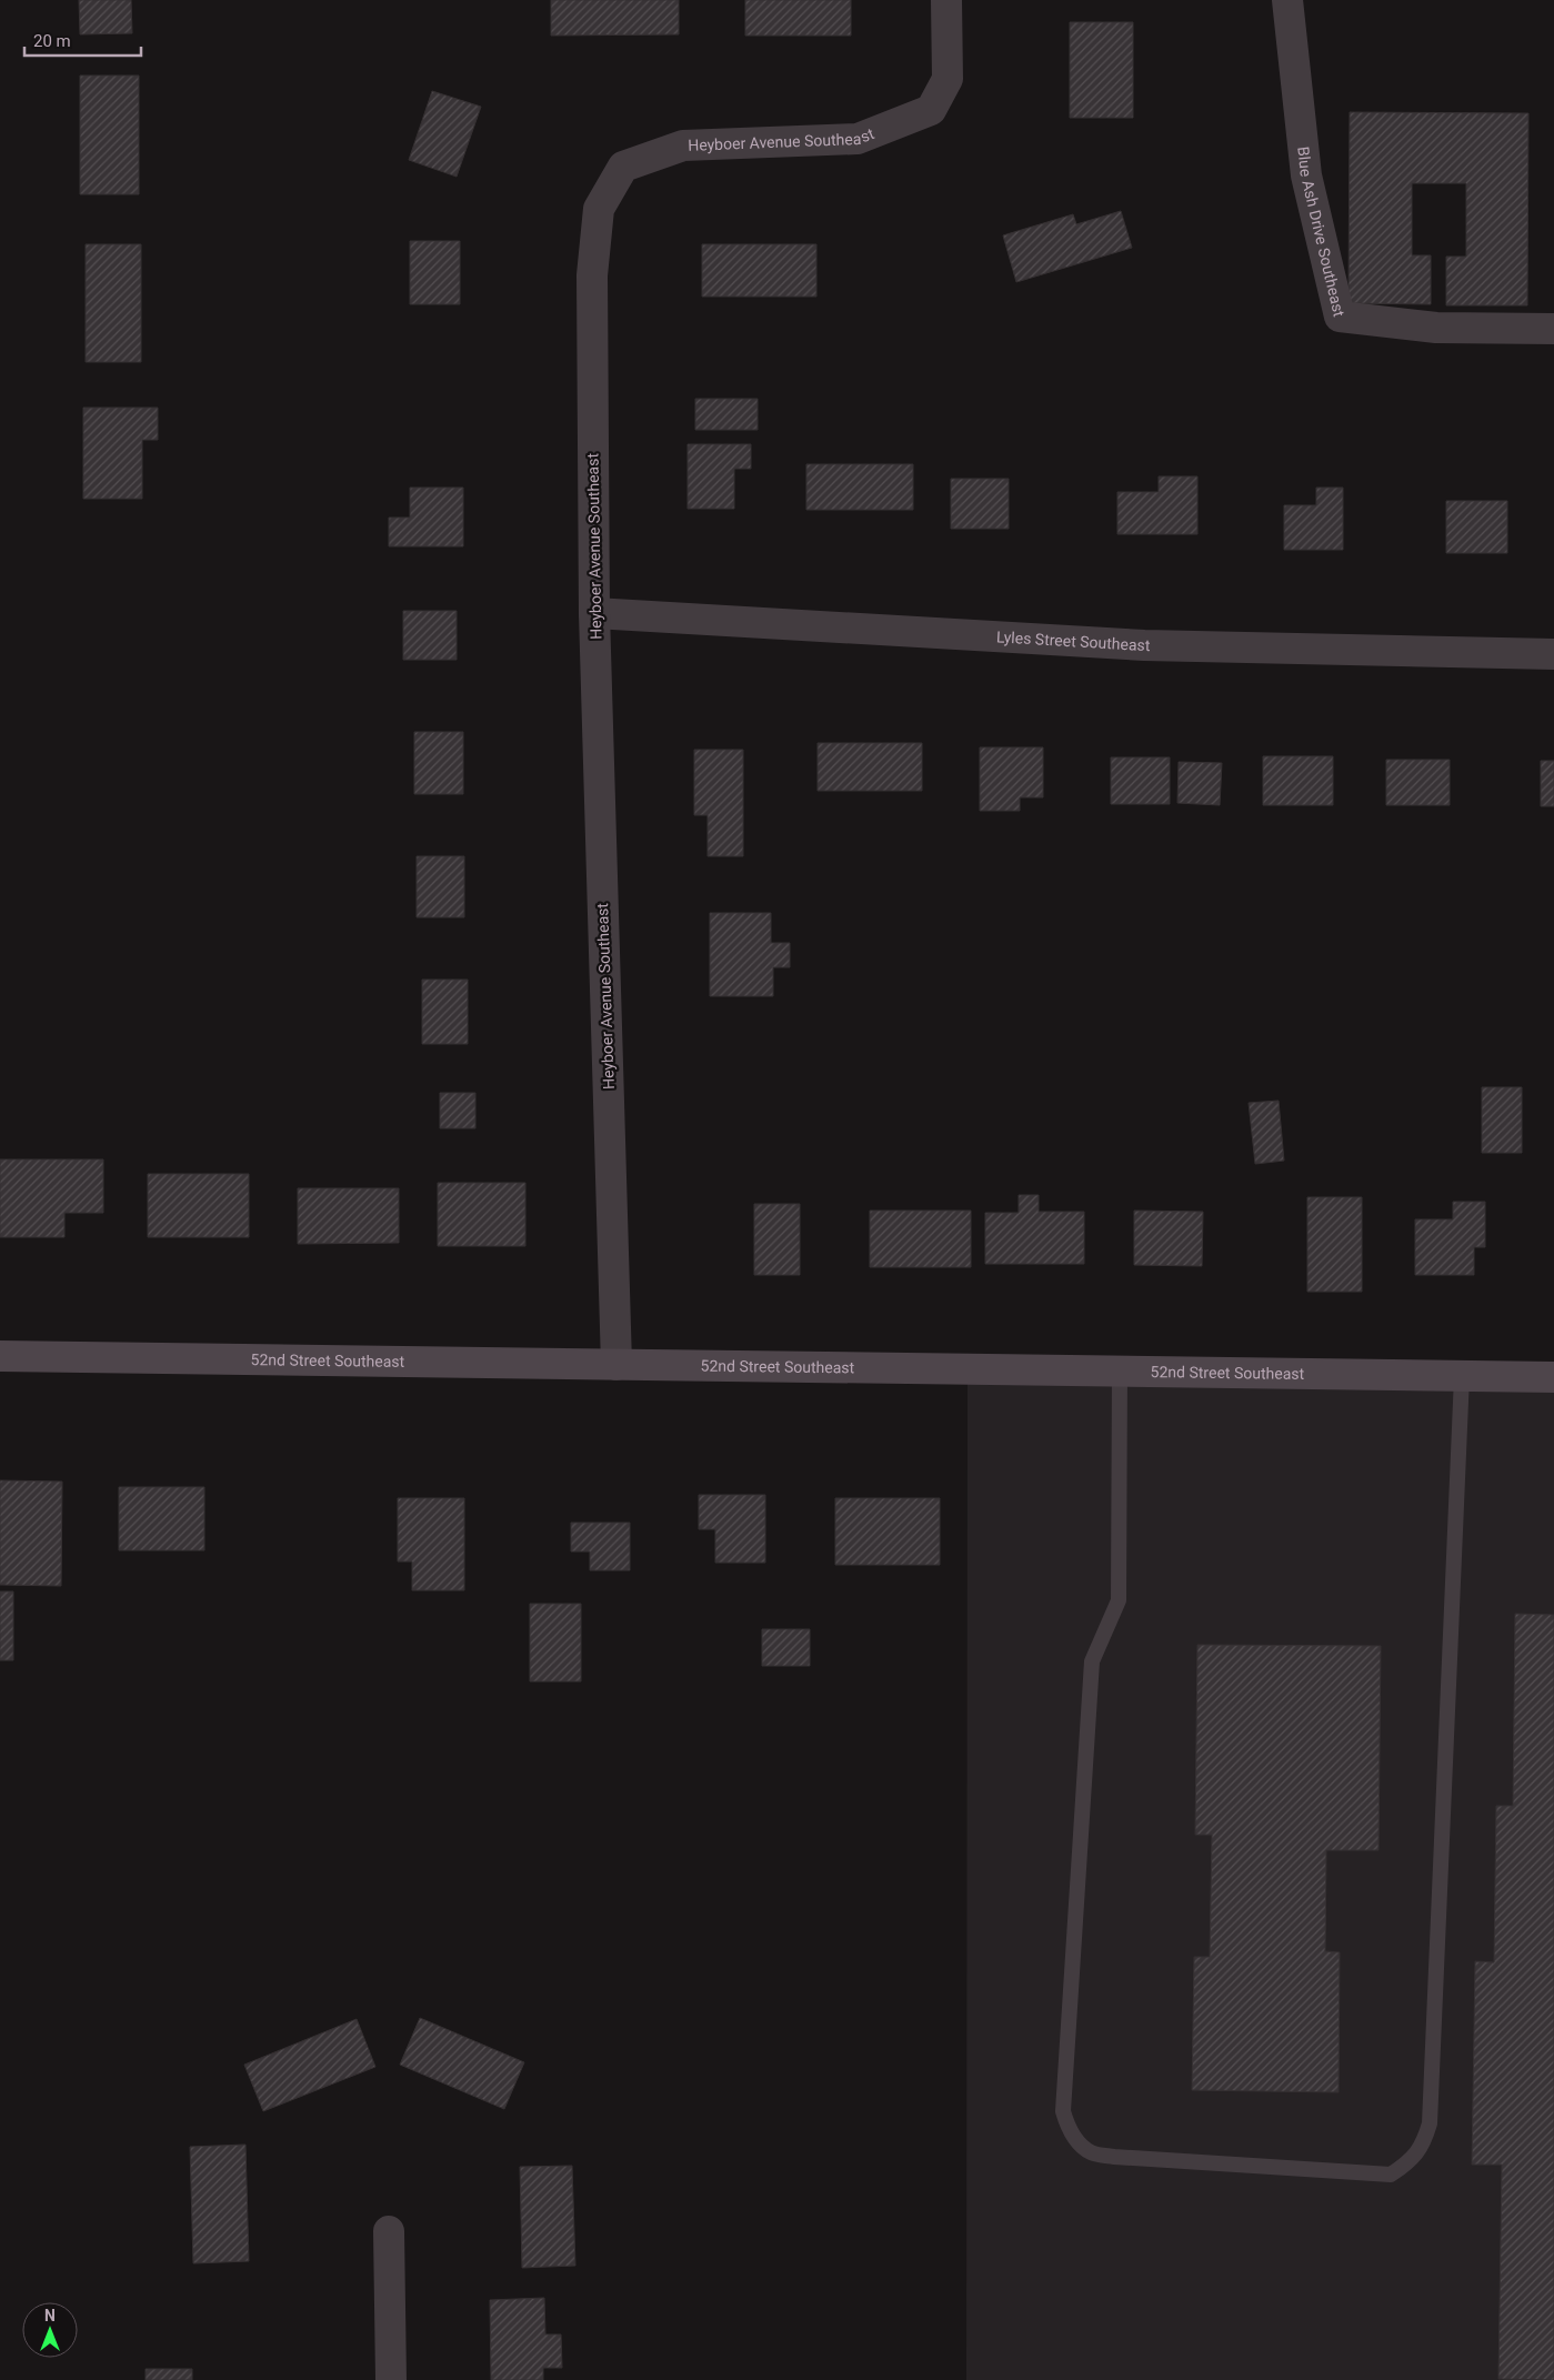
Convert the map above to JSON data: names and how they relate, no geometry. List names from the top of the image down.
{
  "streets": {
    "main road": ["52nd Street Southeast"],
    "street": ["Heyboer Avenue Southeast", "Blue Ash Drive Southeast", "Lyles Street Southeast"]
  },
  "crossings": [
    ["Heyboer Avenue Southeast", "Lyles Street Southeast"],
    ["Heyboer Avenue Southeast", "52nd Street Southeast"]
  ],
  "scale_bar": "20 m",
  "north": "top"
}
